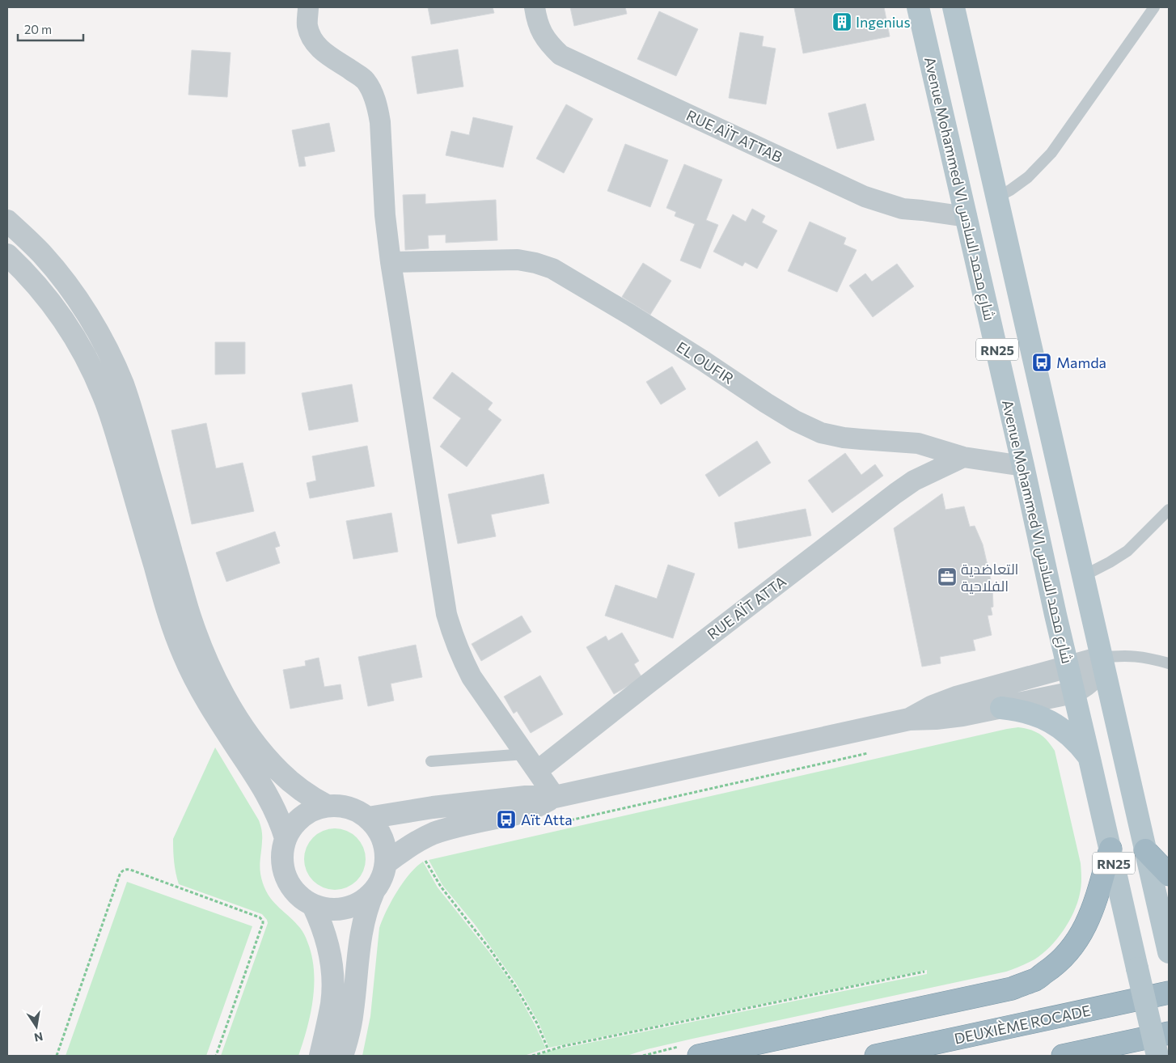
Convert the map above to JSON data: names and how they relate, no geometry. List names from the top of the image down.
{
  "streets": {
    "highway": ["DEUXIÈME ROCADE"],
    "main road": ["Avenue Mohammed VI شارع محمد السادس", "RN25"],
    "street": ["RUE AÏT ATTAB", "EL OUFIR", "RUE AÏT ATTA"]
  },
  "crossings": [
    ["RUE AÏT ATTAB", "Avenue Mohammed VI شارع محمد السادس"],
    ["Avenue Mohammed VI شارع محمد السادس", "EL OUFIR"],
    ["EL OUFIR", "RUE AÏT ATTA"]
  ],
  "places": {
    "building": ["Ingenius"],
    "bus stop": ["Mamda", "Aït Atta"],
    "office": ["التعاضدية الفلاحية"]
  },
  "scale_bar": "20 m",
  "north": "bottom"
}
